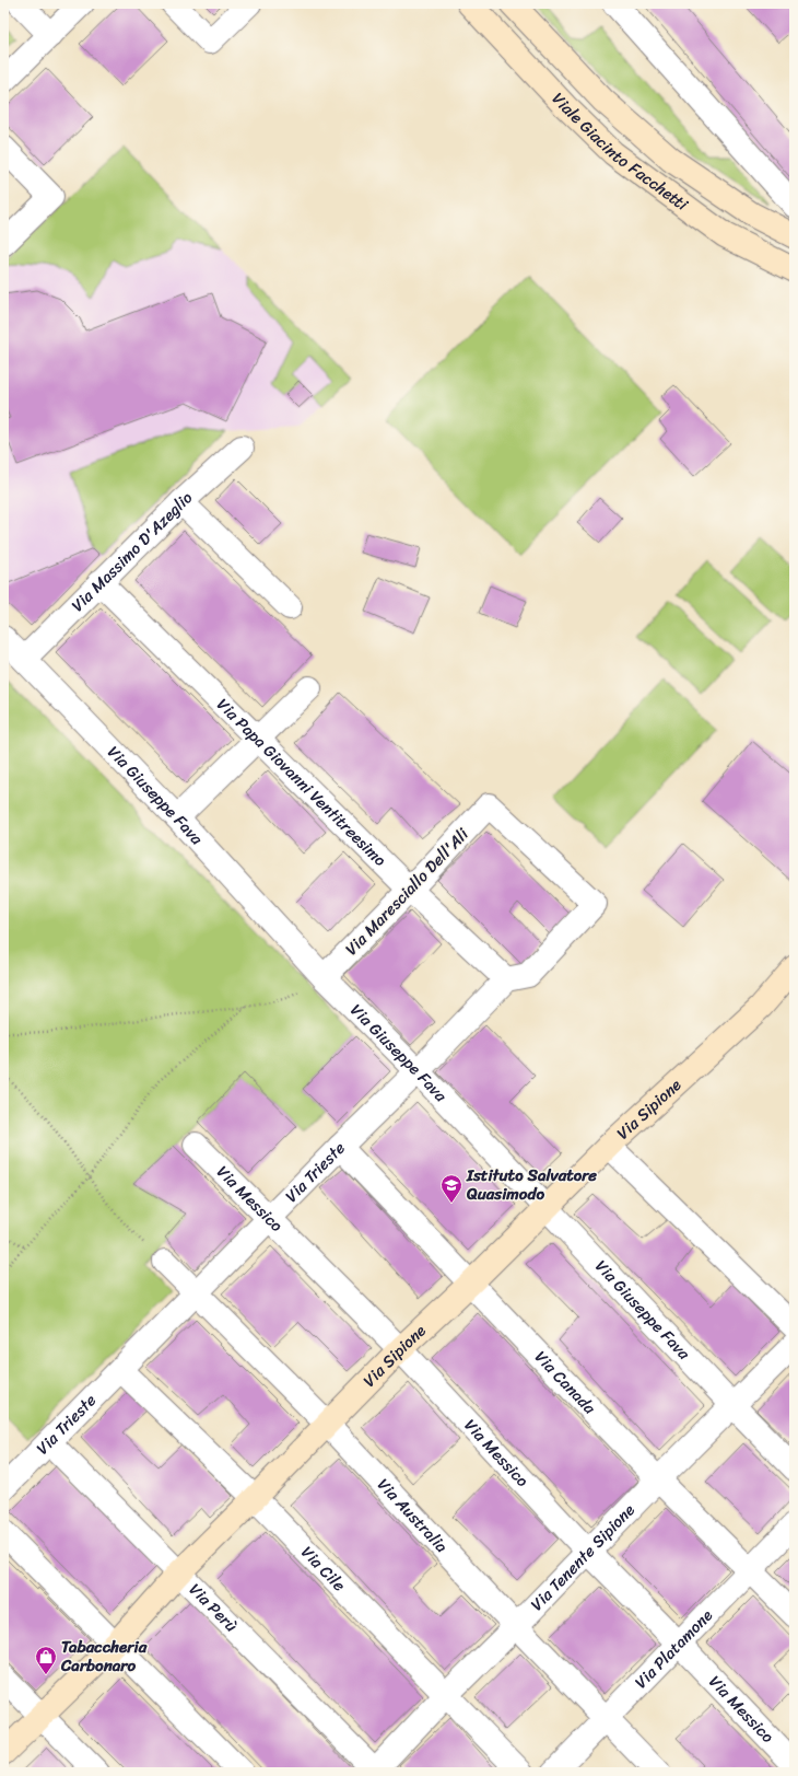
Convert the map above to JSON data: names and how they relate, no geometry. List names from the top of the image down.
{
  "streets": {
    "street": [
      "Viale Giacinto Facchetti",
      "Via Massimo D'Azeglio",
      "Via Papa Giovanni Ventitreesimo",
      "Via Giuseppe Fava",
      "Via Maresciallo Dell'Ali",
      "Via Sipione",
      "Via Trieste",
      "Via Messico",
      "Via Canada",
      "Via Australia",
      "Via Tenente Sipione",
      "Via Cile",
      "Via Perù",
      "Via Platamone"
    ]
  },
  "crossings": [
    ["Via Massimo D'Azeglio", "Via Papa Giovanni Ventitreesimo"],
    ["Via Massimo D'Azeglio", "Via Giuseppe Fava"],
    ["Via Papa Giovanni Ventitreesimo", "Via Maresciallo Dell'Ali"],
    ["Via Papa Giovanni Ventitreesimo", "Via Trieste"],
    ["Via Giuseppe Fava", "Via Maresciallo Dell'Ali"],
    ["Via Giuseppe Fava", "Via Sipione"],
    ["Via Giuseppe Fava", "Via Trieste"],
    ["Via Giuseppe Fava", "Via Tenente Sipione"],
    ["Via Maresciallo Dell'Ali", "Via Trieste"],
    ["Via Sipione", "Via Messico"],
    ["Via Sipione", "Via Canada"],
    ["Via Sipione", "Via Australia"],
    ["Via Sipione", "Via Cile"],
    ["Via Sipione", "Via Perù"],
    ["Via Trieste", "Via Messico"],
    ["Via Trieste", "Via Canada"],
    ["Via Trieste", "Via Australia"],
    ["Via Trieste", "Via Cile"],
    ["Via Trieste", "Via Perù"],
    ["Via Messico", "Via Tenente Sipione"],
    ["Via Messico", "Via Platamone"],
    ["Via Canada", "Via Tenente Sipione"],
    ["Via Canada", "Via Platamone"],
    ["Via Australia", "Via Tenente Sipione"],
    ["Via Australia", "Via Platamone"],
    ["Via Tenente Sipione", "Via Cile"],
    ["Via Tenente Sipione", "Via Perù"]
  ],
  "places": {
    "school or university": ["Istituto Salvatore Quasimodo"],
    "shop": ["Tabaccheria Carbonaro"]
  }
}
